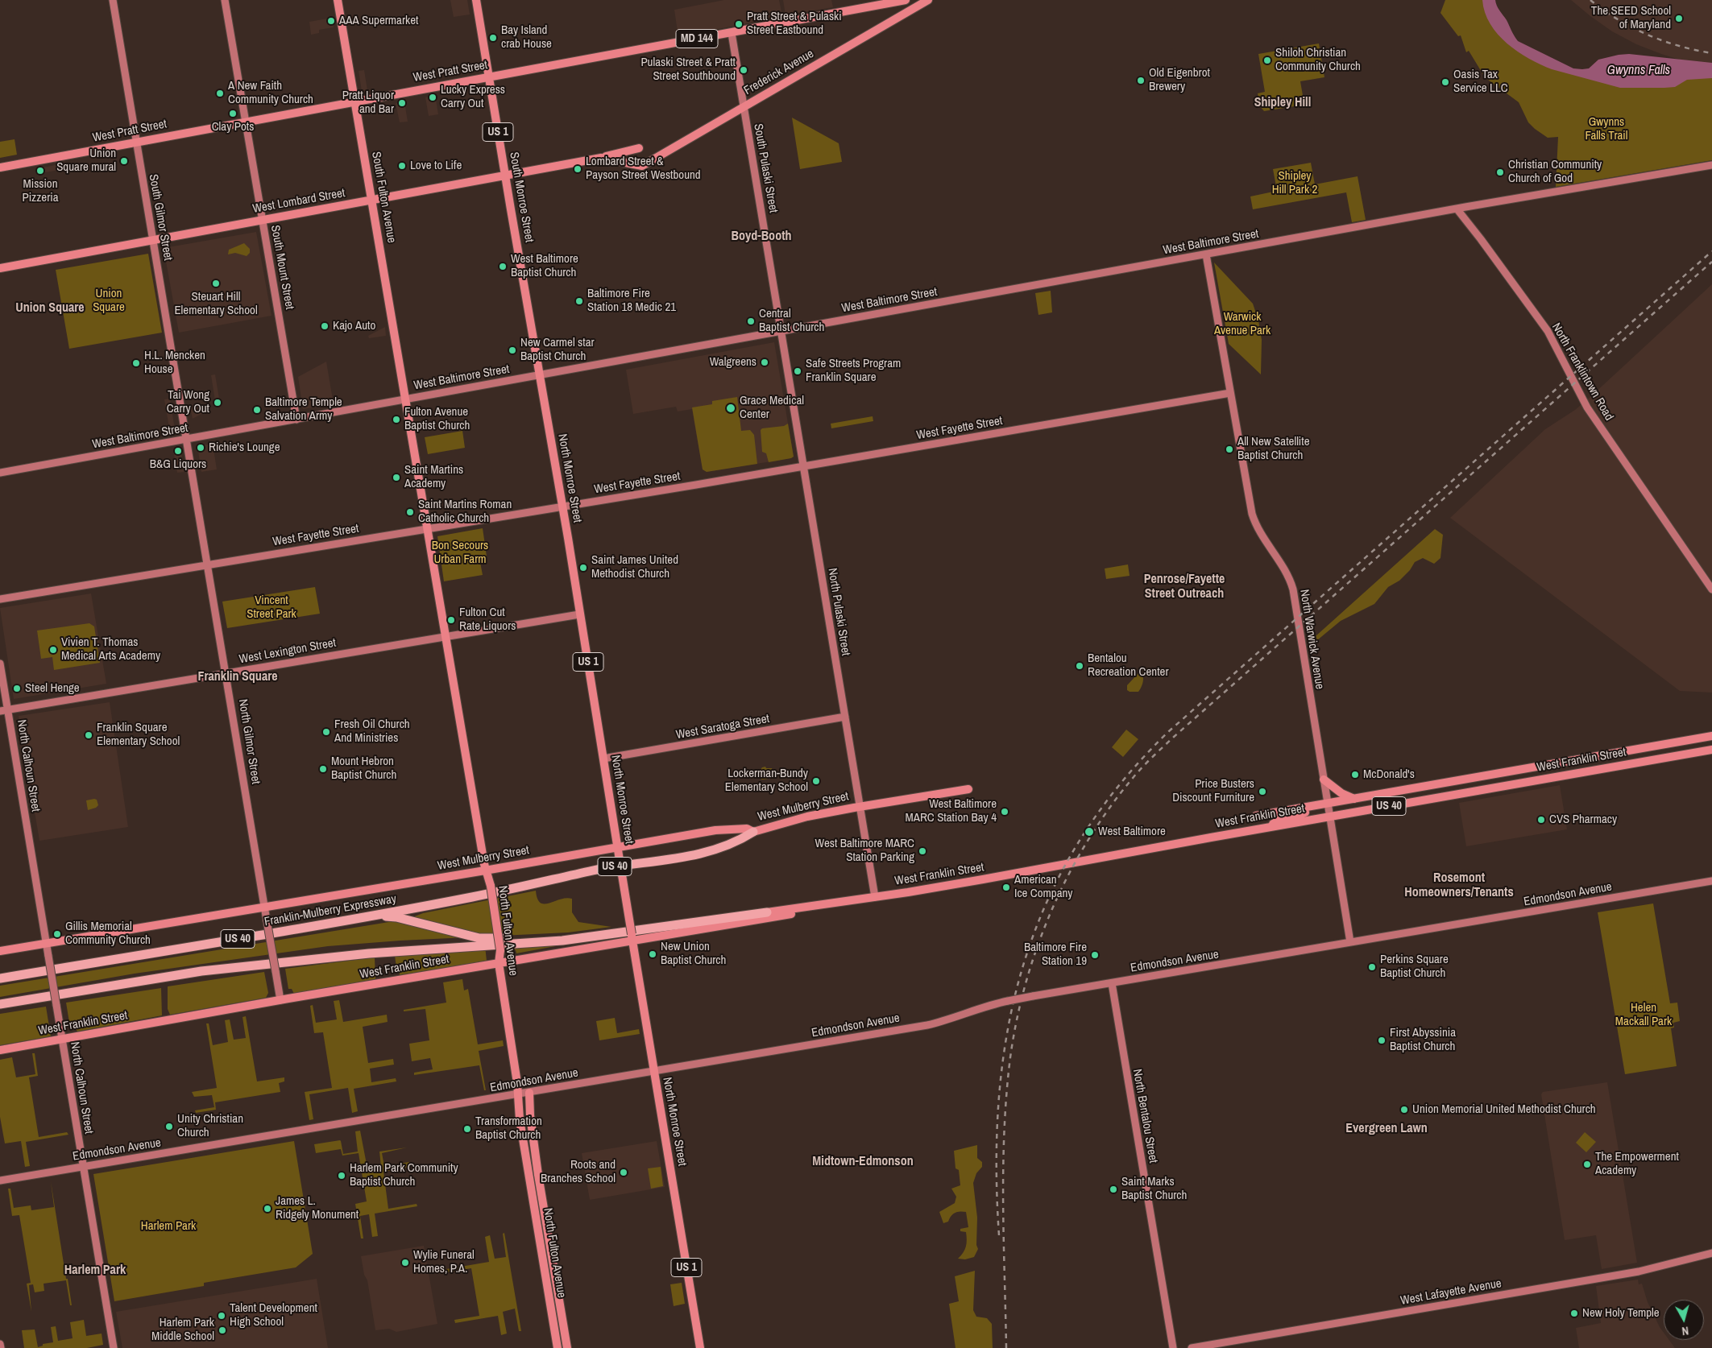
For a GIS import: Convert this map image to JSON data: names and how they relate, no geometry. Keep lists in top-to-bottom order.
{
  "streets": {
    "highway": ["US 40", "Franklin-Mulberry Expressway"],
    "main road": [
      "MD 144",
      "West Pratt Street",
      "Frederick Avenue",
      "US 1",
      "South Fulton Avenue",
      "South Monroe Street",
      "West Lombard Street",
      "North Monroe Street",
      "West Franklin Street",
      "West Mulberry Street",
      "North Fulton Avenue"
    ],
    "street": [
      "South Pulaski Street",
      "South Gilmor Street",
      "West Baltimore Street",
      "South Mount Street",
      "North Franklintown Road",
      "West Fayette Street",
      "North Pulaski Street",
      "North Warwick Avenue",
      "West Lexington Street",
      "West Saratoga Street",
      "North Gilmor Street",
      "North Calhoun Street",
      "Edmondson Avenue",
      "North Bentalou Street",
      "West Lafayette Avenue"
    ]
  },
  "crossings": [
    ["West Pratt Street", "South Pulaski Street"],
    ["West Pratt Street", "South Fulton Avenue"],
    ["West Pratt Street", "South Monroe Street"],
    ["West Pratt Street", "South Gilmor Street"],
    ["West Pratt Street", "South Mount Street"],
    ["Frederick Avenue", "South Pulaski Street"],
    ["Frederick Avenue", "West Lombard Street"],
    ["South Pulaski Street", "West Baltimore Street"],
    ["South Pulaski Street", "North Pulaski Street"],
    ["South Fulton Avenue", "West Lombard Street"],
    ["South Fulton Avenue", "West Baltimore Street"],
    ["South Fulton Avenue", "North Fulton Avenue"],
    ["South Monroe Street", "West Lombard Street"],
    ["South Monroe Street", "West Baltimore Street"],
    ["South Monroe Street", "North Monroe Street"],
    ["West Lombard Street", "South Gilmor Street"],
    ["West Lombard Street", "South Mount Street"],
    ["South Gilmor Street", "West Baltimore Street"],
    ["South Gilmor Street", "North Gilmor Street"],
    ["West Baltimore Street", "South Mount Street"],
    ["West Baltimore Street", "North Franklintown Road"],
    ["West Baltimore Street", "North Monroe Street"],
    ["West Baltimore Street", "North Pulaski Street"],
    ["West Baltimore Street", "North Warwick Avenue"],
    ["West Baltimore Street", "North Gilmor Street"],
    ["West Baltimore Street", "North Fulton Avenue"],
    ["West Fayette Street", "North Monroe Street"],
    ["West Fayette Street", "North Pulaski Street"],
    ["West Fayette Street", "North Warwick Avenue"],
    ["West Fayette Street", "North Gilmor Street"],
    ["West Fayette Street", "North Fulton Avenue"],
    ["North Monroe Street", "West Lexington Street"],
    ["North Monroe Street", "West Saratoga Street"],
    ["North Monroe Street", "West Franklin Street"],
    ["North Monroe Street", "West Mulberry Street"],
    ["North Monroe Street", "Edmondson Avenue"],
    ["North Pulaski Street", "West Saratoga Street"],
    ["North Pulaski Street", "West Franklin Street"],
    ["North Pulaski Street", "West Mulberry Street"],
    ["North Warwick Avenue", "West Franklin Street"],
    ["North Warwick Avenue", "Edmondson Avenue"],
    ["West Lexington Street", "North Gilmor Street"],
    ["West Lexington Street", "North Calhoun Street"],
    ["West Lexington Street", "North Fulton Avenue"],
    ["North Gilmor Street", "West Franklin Street"],
    ["North Gilmor Street", "West Mulberry Street"],
    ["West Franklin Street", "North Calhoun Street"],
    ["West Franklin Street", "US 40"],
    ["West Franklin Street", "North Fulton Avenue"],
    ["North Calhoun Street", "West Mulberry Street"],
    ["North Calhoun Street", "Edmondson Avenue"],
    ["West Mulberry Street", "Franklin-Mulberry Expressway"],
    ["West Mulberry Street", "North Fulton Avenue"],
    ["Edmondson Avenue", "North Fulton Avenue"],
    ["Edmondson Avenue", "North Bentalou Street"]
  ],
  "districts": [
    "Shipley Hill",
    "Boyd-Booth",
    "Union Square",
    "Penrose/Fayette Street Outreach",
    "Franklin Square",
    "Rosemont Homeowners/Tenants",
    "Evergreen Lawn",
    "Midtown-Edmonson",
    "Harlem Park"
  ],
  "water": ["Gwynns Falls"],
  "parks": [
    "Gwynns Falls Trail",
    "Shipley Hill Park 2",
    "Union Square",
    "Warwick Avenue Park",
    "Bon Secours Urban Farm",
    "Vincent Street Park",
    "Helen Mackall Park",
    "Harlem Park"
  ],
  "places": [
    "The SEED School of Maryland",
    "AAA Supermarket",
    "Pratt Street & Pulaski Street Eastbound",
    "Bay Island crab House",
    "Shiloh Christian Community Church",
    "Pulaski Street & Pratt Street Southbound",
    "Old Eigenbrot Brewery",
    "Oasis Tax Service LLC",
    "A New Faith Community Church",
    "Lucky Express Carry Out",
    "Pratt Liquor and Bar",
    "Clay Pots",
    "Union Square mural",
    "Love to Life",
    "Lombard Street & Payson Street Westbound",
    "Mission Pizzeria",
    "Christian Community Church of God",
    "West Baltimore Baptist Church",
    "Steuart Hill Elementary School",
    "Baltimore Fire Station 18 Medic 21",
    "Central Baptist Church",
    "Kajo Auto",
    "New Carmel star Baptist Church",
    "Walgreens",
    "H.L. Mencken House",
    "Safe Streets Program Franklin Square",
    "Tai Wong Carry Out",
    "Grace Medical Center",
    "Baltimore Temple Salvation Army",
    "Fulton Avenue Baptist Church",
    "Richie's Lounge",
    "All New Satellite Baptist Church",
    "B&G Liquors",
    "Saint Martins Academy",
    "Saint Martins Roman Catholic Church",
    "Saint James United Methodist Church",
    "Fulton Cut Rate Liquors",
    "Vivien T. Thomas Medical Arts Academy",
    "Bentalou Recreation Center",
    "Steel Henge",
    "Fresh Oil Church And Ministries",
    "Franklin Square Elementary School",
    "Mount Hebron Baptist Church",
    "McDonald's",
    "Lockerman-Bundy Elementary School",
    "Price Busters Discount Furniture",
    "West Baltimore MARC Station Bay 4",
    "CVS Pharmacy",
    "West Baltimore",
    "West Baltimore MARC Station Parking",
    "American Ice Company",
    "Gillis Memorial Community Church",
    "New Union Baptist Church",
    "Baltimore Fire Station 19",
    "Perkins Square Baptist Church",
    "First Abyssinia Baptist Church",
    "Union Memorial United Methodist Church",
    "Unity Christian Church",
    "Transformation Baptist Church",
    "The Empowerment Academy",
    "Roots and Branches School",
    "Harlem Park Community Baptist Church",
    "Saint Marks Baptist Church",
    "James L. Ridgely Monument",
    "Wylie Funeral Homes, P.A.",
    "New Holy Temple",
    "Talent Development High School",
    "Harlem Park Middle School"
  ],
  "north": "bottom"
}
